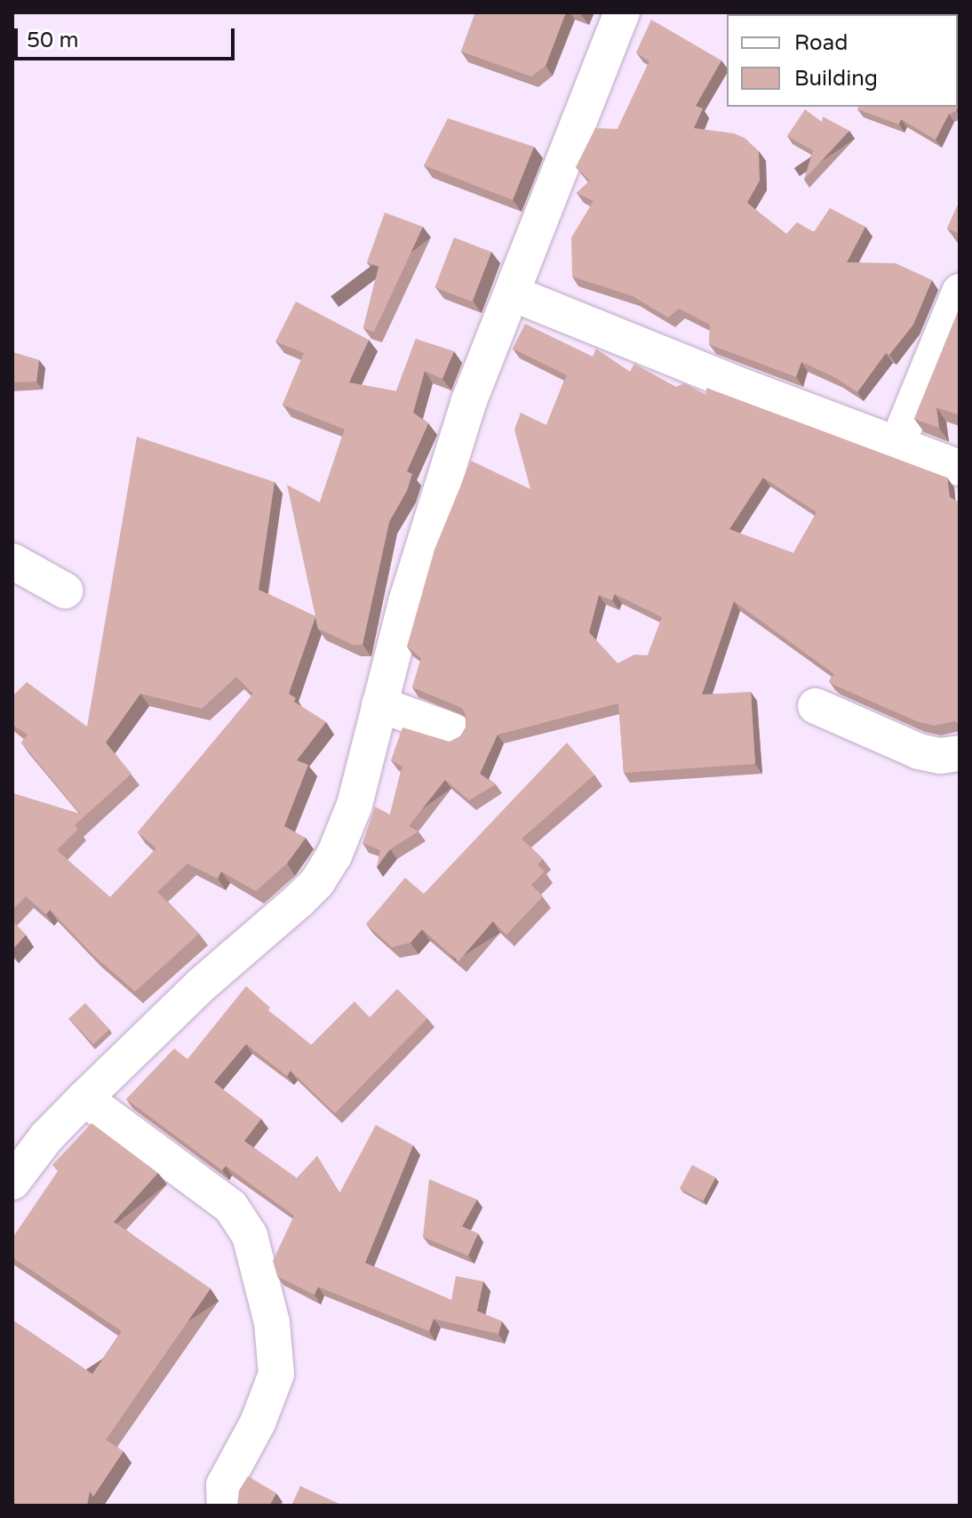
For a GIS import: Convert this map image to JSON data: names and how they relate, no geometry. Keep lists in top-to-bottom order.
{
  "legend": ["Road", "Building"],
  "scale_bar": "50 m"
}
